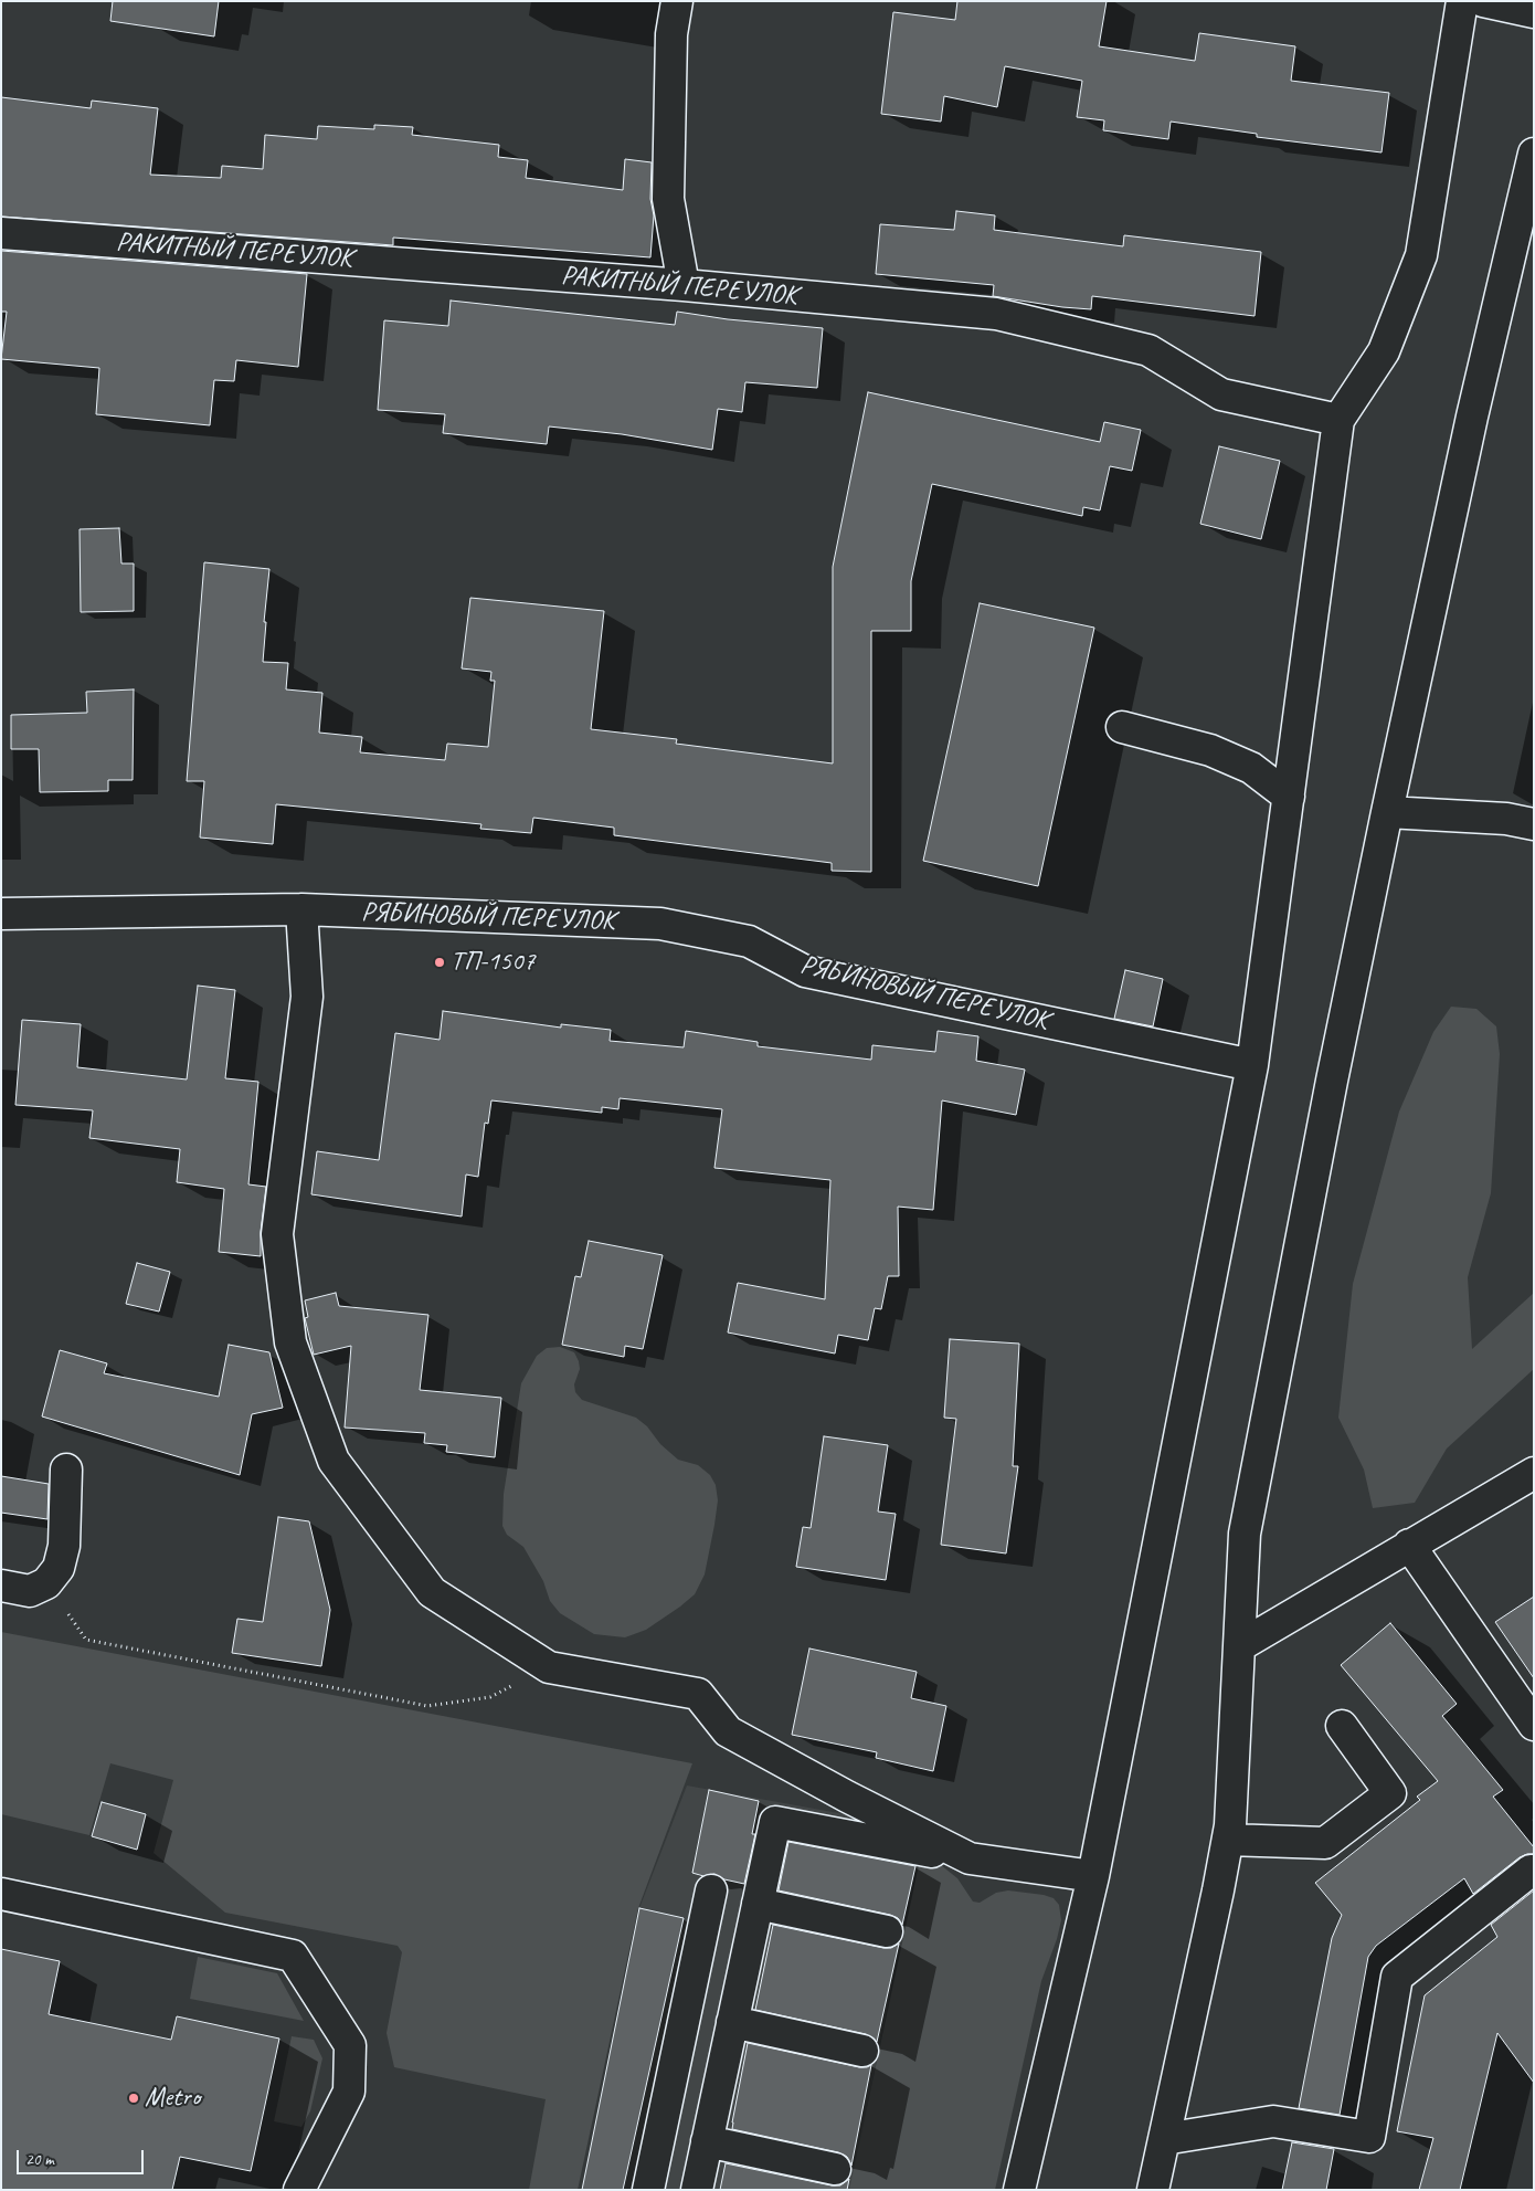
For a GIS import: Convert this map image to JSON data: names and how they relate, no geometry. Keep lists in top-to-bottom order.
{
  "streets": {
    "street": ["РАКИТНЫЙ ПЕРЕУЛОК", "РЯБИНОВЫЙ ПЕРЕУЛОК"]
  },
  "places": ["ТП-1507", "Metro"],
  "scale_bar": "20 m"
}
